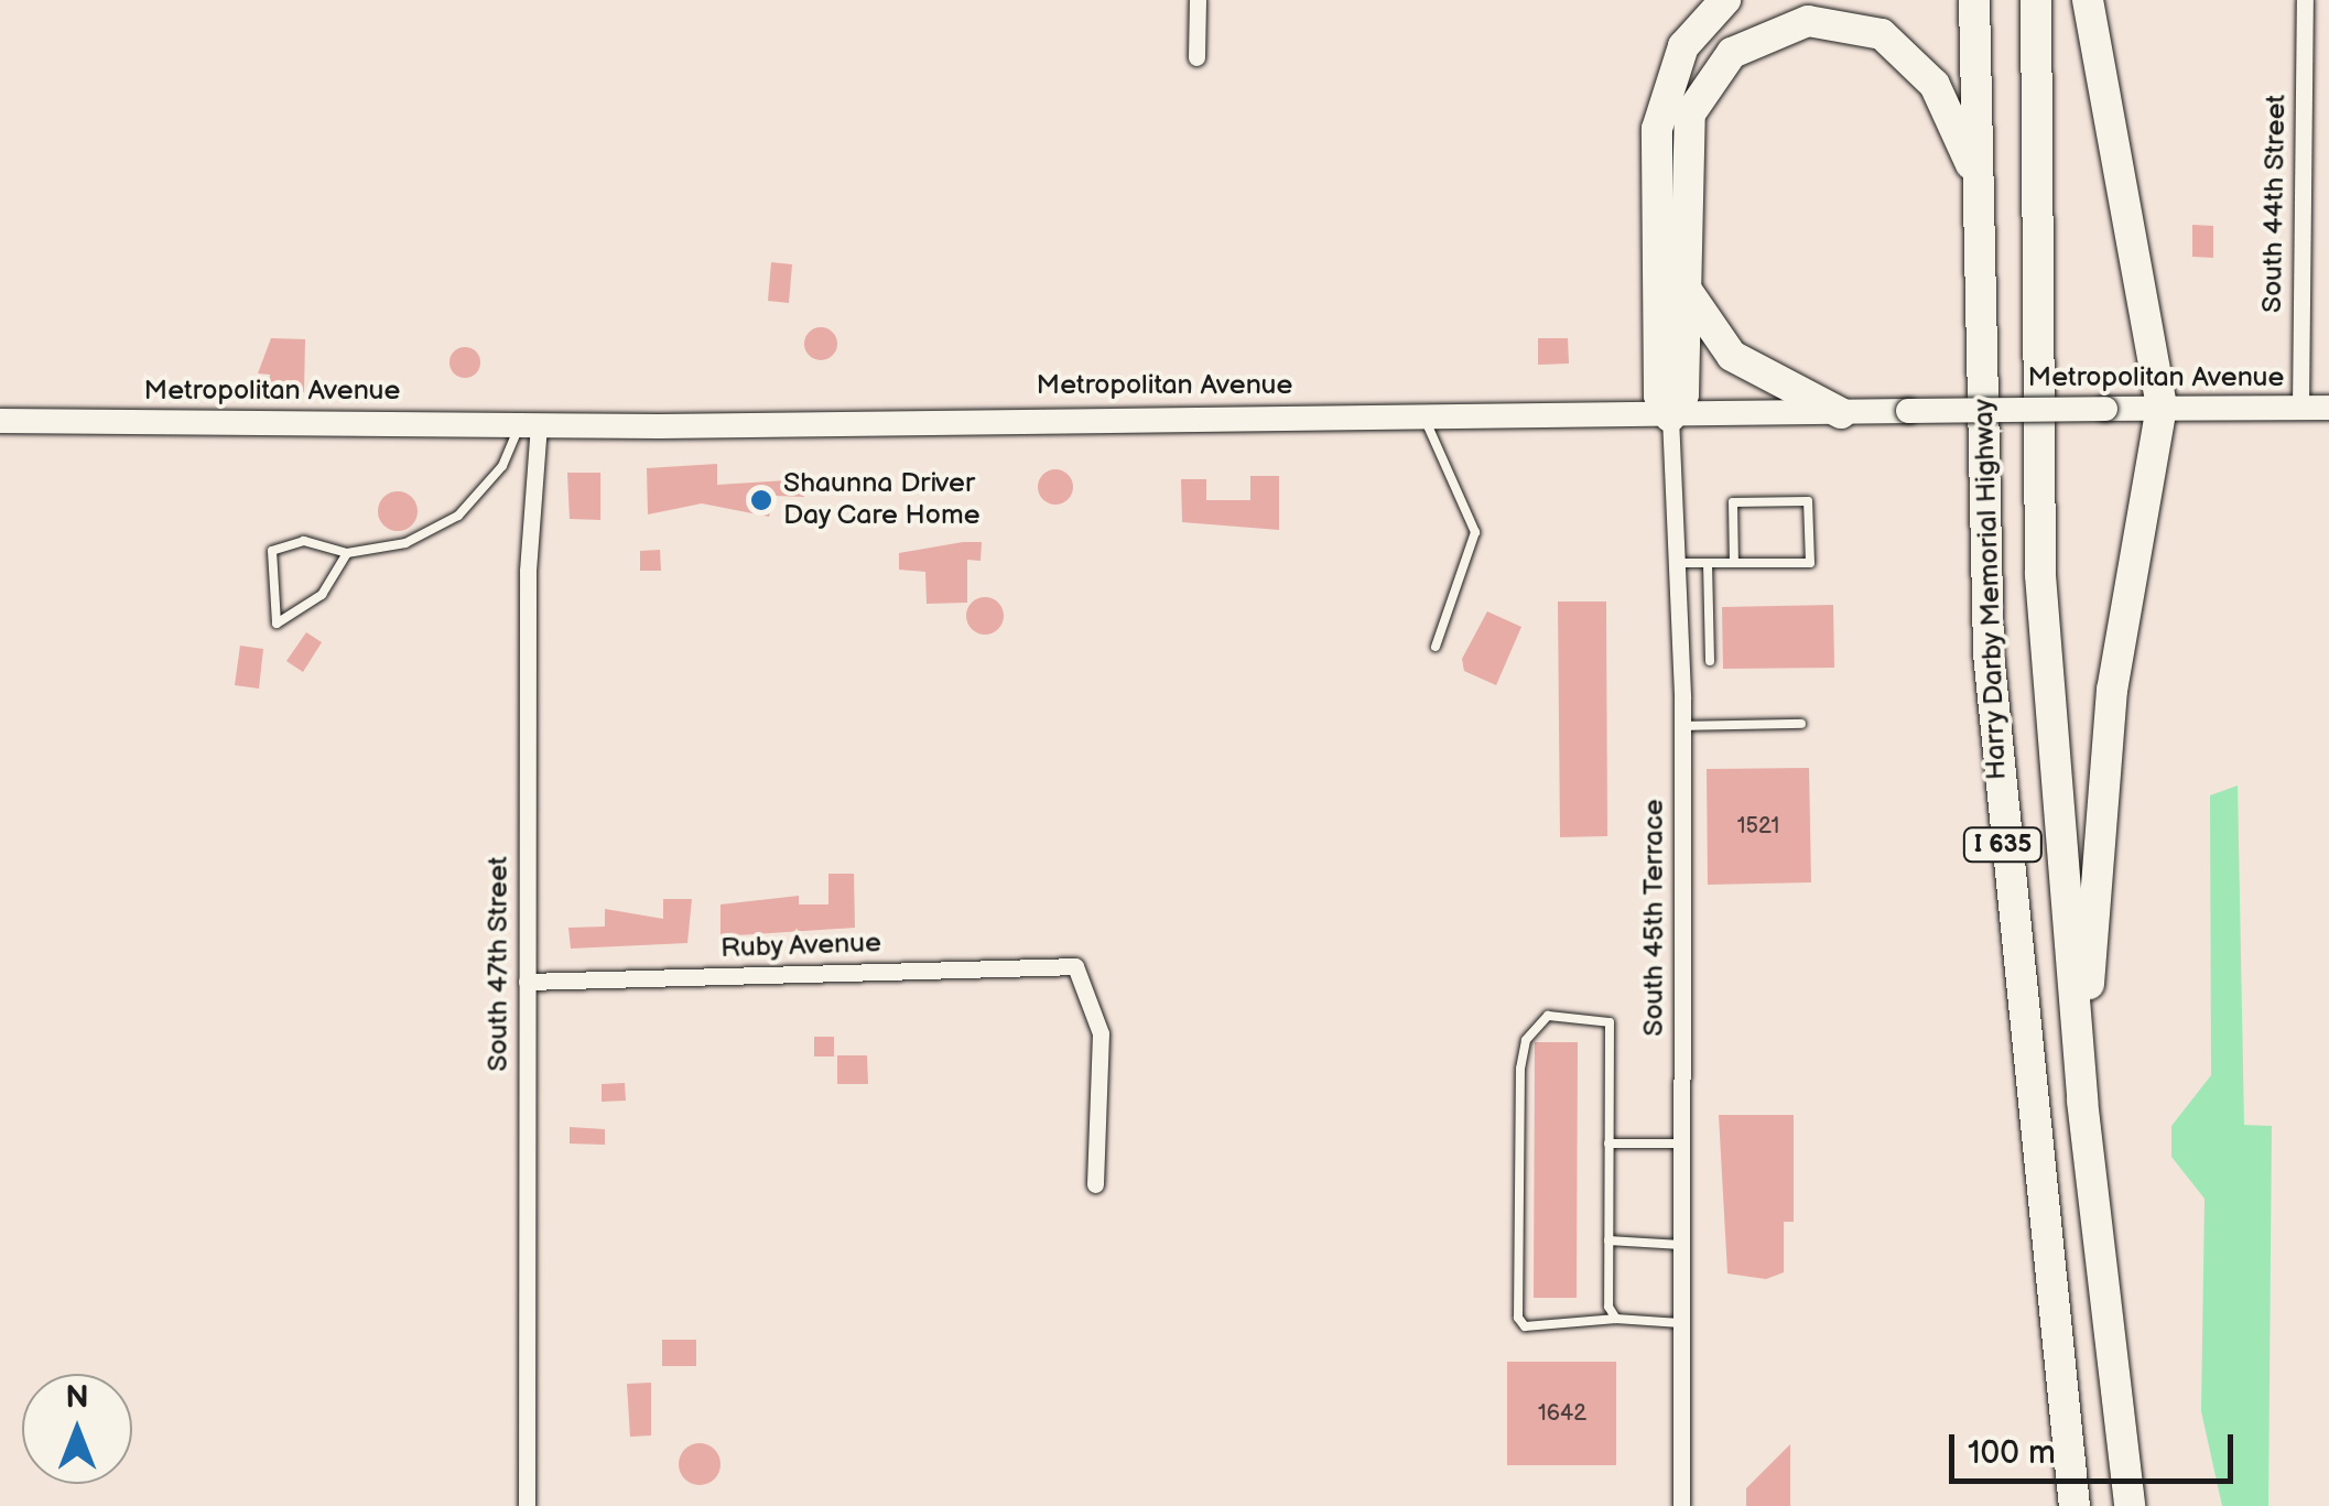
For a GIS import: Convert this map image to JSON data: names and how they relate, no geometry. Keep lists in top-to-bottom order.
{
  "streets": {
    "highway": ["Harry Darby Memorial Highway", "I 635"],
    "main road": ["Metropolitan Avenue"],
    "street": [
      "South 44th Street",
      "South 45th Terrace",
      "Ruby Avenue",
      "South 47th Street"
    ]
  },
  "crossings": [
    ["South 44th Street", "Metropolitan Avenue"],
    ["Metropolitan Avenue", "South 45th Terrace"],
    ["Metropolitan Avenue", "South 47th Street"],
    ["Ruby Avenue", "South 47th Street"]
  ],
  "places": ["Shaunna Driver Day Care Home"],
  "house_numbers": ["1521", "1642"],
  "scale_bar": "100 m",
  "north": "top"
}
